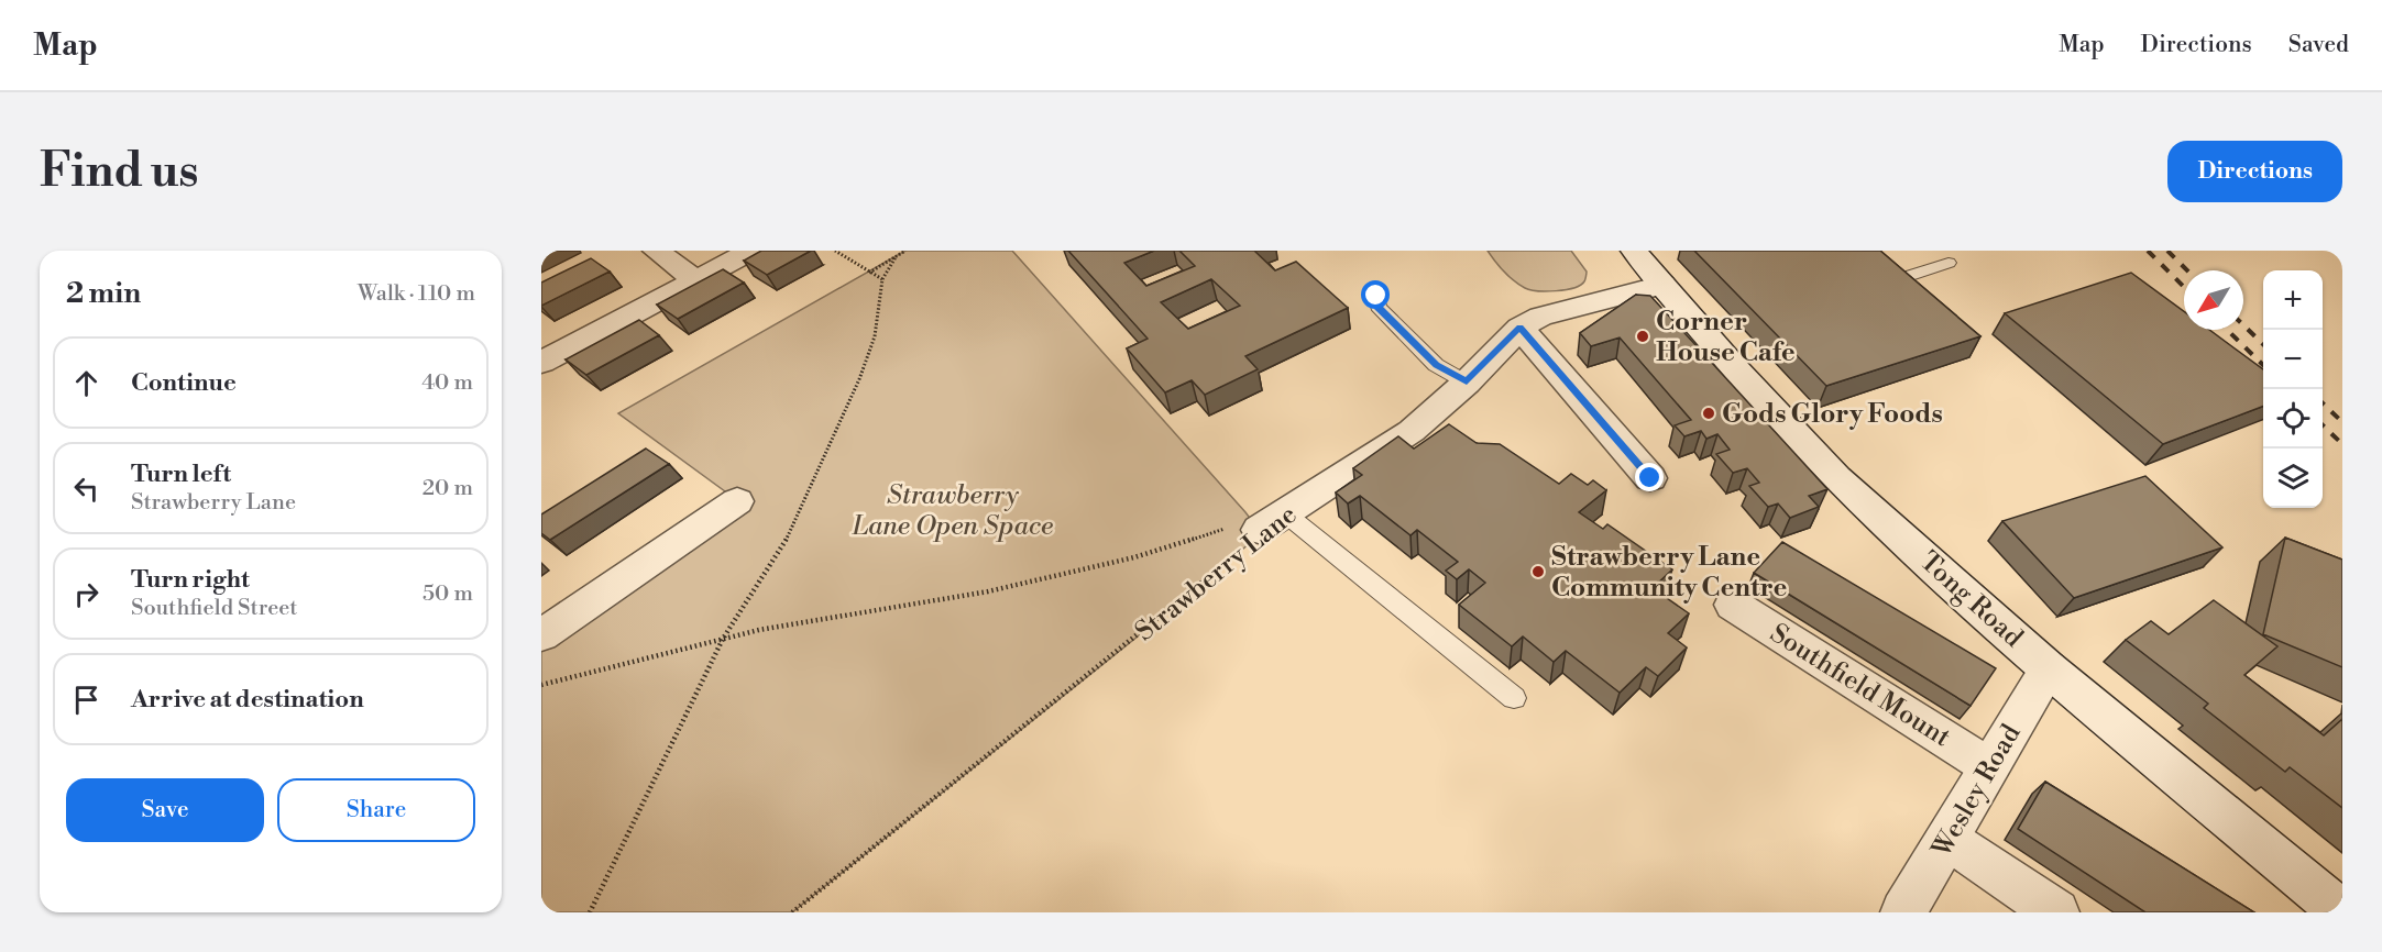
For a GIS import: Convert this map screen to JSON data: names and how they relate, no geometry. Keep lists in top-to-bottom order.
{
  "streets": {
    "street": [
      "Strawberry Lane",
      "Tong Road",
      "Southfield Mount",
      "Wesley Road"
    ]
  },
  "crossings": [
    ["Strawberry Lane", "Tong Road"],
    ["Tong Road", "Wesley Road"],
    ["Southfield Mount", "Wesley Road"]
  ],
  "parks": ["Strawberry Lane Open Space"],
  "places": ["Corner House Cafe", "Gods Glory Foods", "Strawberry Lane Community Centre"],
  "north": "bottom left",
  "page": {
    "header": "Map",
    "nav": ["Map", "Directions", "Saved"],
    "buttons": [
      "Directions",
      ["Save", "Share"]
    ],
    "title": "Find us",
    "heading": ["2 min", "Walk · 110 m"],
    "map_buttons": ["+", "−"],
    "list": [
      ["Continue", "40 m"],
      ["Turn left", "Strawberry Lane", "20 m"],
      ["Turn right", "Southfield Street", "50 m"],
      "Arrive at destination"
    ]
  }
}
